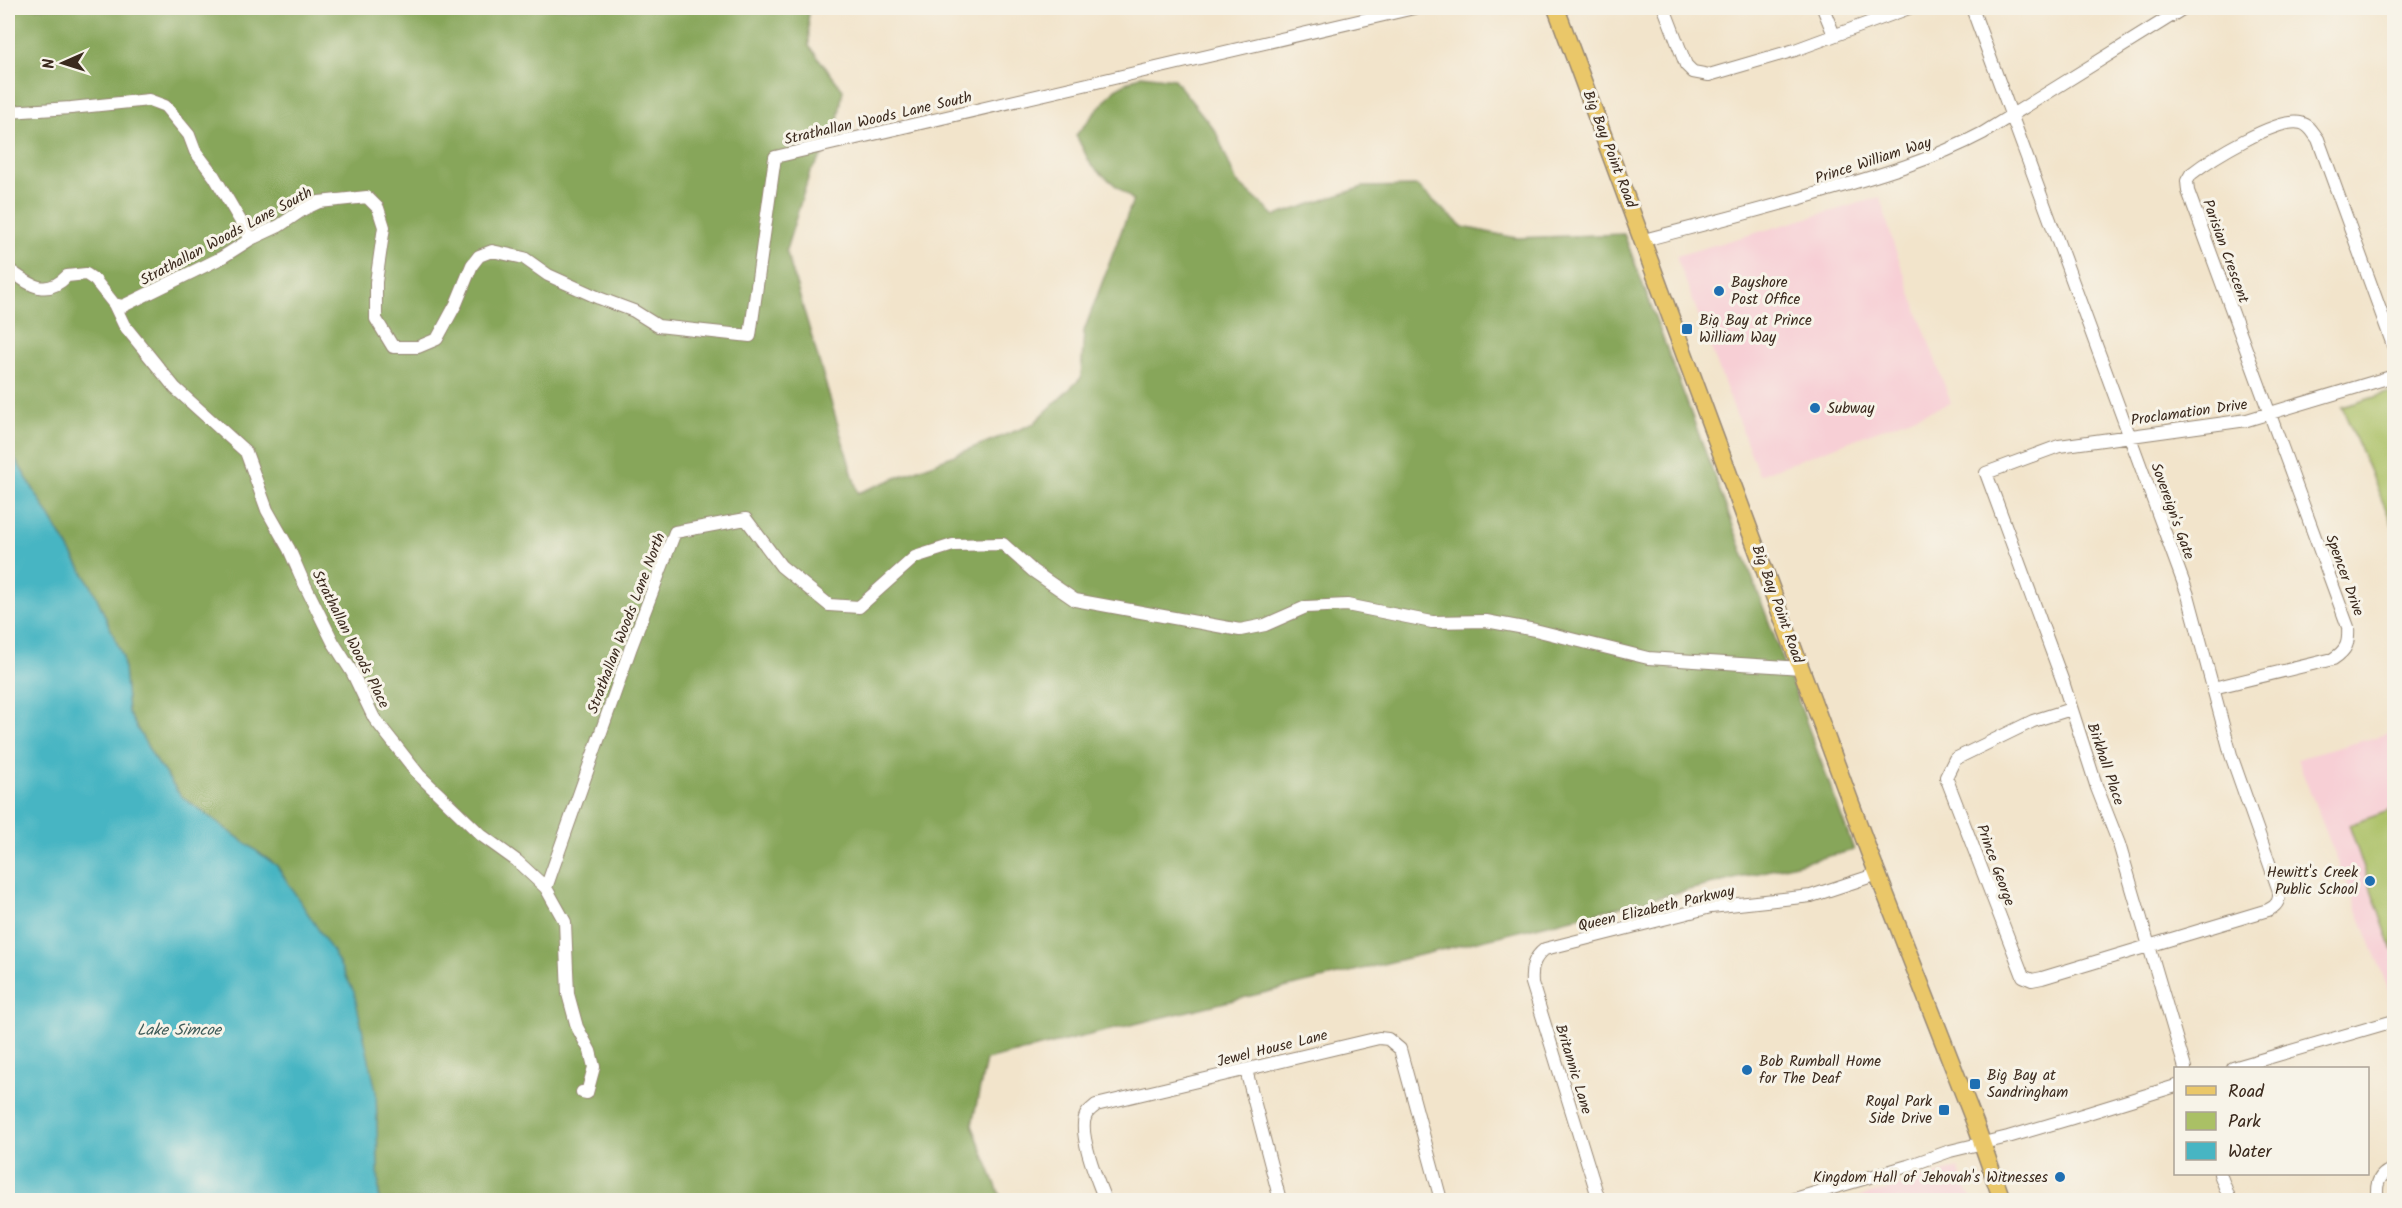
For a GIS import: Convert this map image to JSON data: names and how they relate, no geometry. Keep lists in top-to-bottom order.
{
  "streets": {
    "main road": ["Big Bay Point Road"],
    "street": [
      "Strathallan Woods Lane South",
      "Prince William Way",
      "Parisian Crescent",
      "Proclamation Drive",
      "Sovereign's Gate",
      "Spencer Drive",
      "Strathallan Woods Lane North",
      "Strathallan Woods Place",
      "Birkhall Place",
      "Prince George",
      "Queen Elizabeth Parkway",
      "Jewel House Lane",
      "Britannic Lane"
    ]
  },
  "crossings": [
    ["Strathallan Woods Lane South", "Strathallan Woods Place"],
    ["Big Bay Point Road", "Prince William Way"],
    ["Big Bay Point Road", "Strathallan Woods Lane North"],
    ["Big Bay Point Road", "Queen Elizabeth Parkway"],
    ["Prince William Way", "Sovereign's Gate"],
    ["Parisian Crescent", "Proclamation Drive"],
    ["Parisian Crescent", "Spencer Drive"],
    ["Proclamation Drive", "Sovereign's Gate"],
    ["Proclamation Drive", "Spencer Drive"],
    ["Proclamation Drive", "Birkhall Place"],
    ["Sovereign's Gate", "Spencer Drive"],
    ["Sovereign's Gate", "Birkhall Place"],
    ["Sovereign's Gate", "Prince George"],
    ["Strathallan Woods Lane North", "Strathallan Woods Place"],
    ["Birkhall Place", "Prince George"],
    ["Queen Elizabeth Parkway", "Britannic Lane"]
  ],
  "water": ["Lake Simcoe"],
  "places": {
    "other": [
      "Bayshore Post Office",
      "Subway",
      "Hewitt's Creek Public School",
      "Bob Rumball Home for The Deaf",
      "Kingdom Hall of Jehovah's Witnesses"
    ],
    "transit": ["Big Bay at Prince William Way", "Big Bay at Sandringham", "Royal Park Side Drive"]
  },
  "legend": ["Road", "Park", "Water"],
  "north": "left"
}
